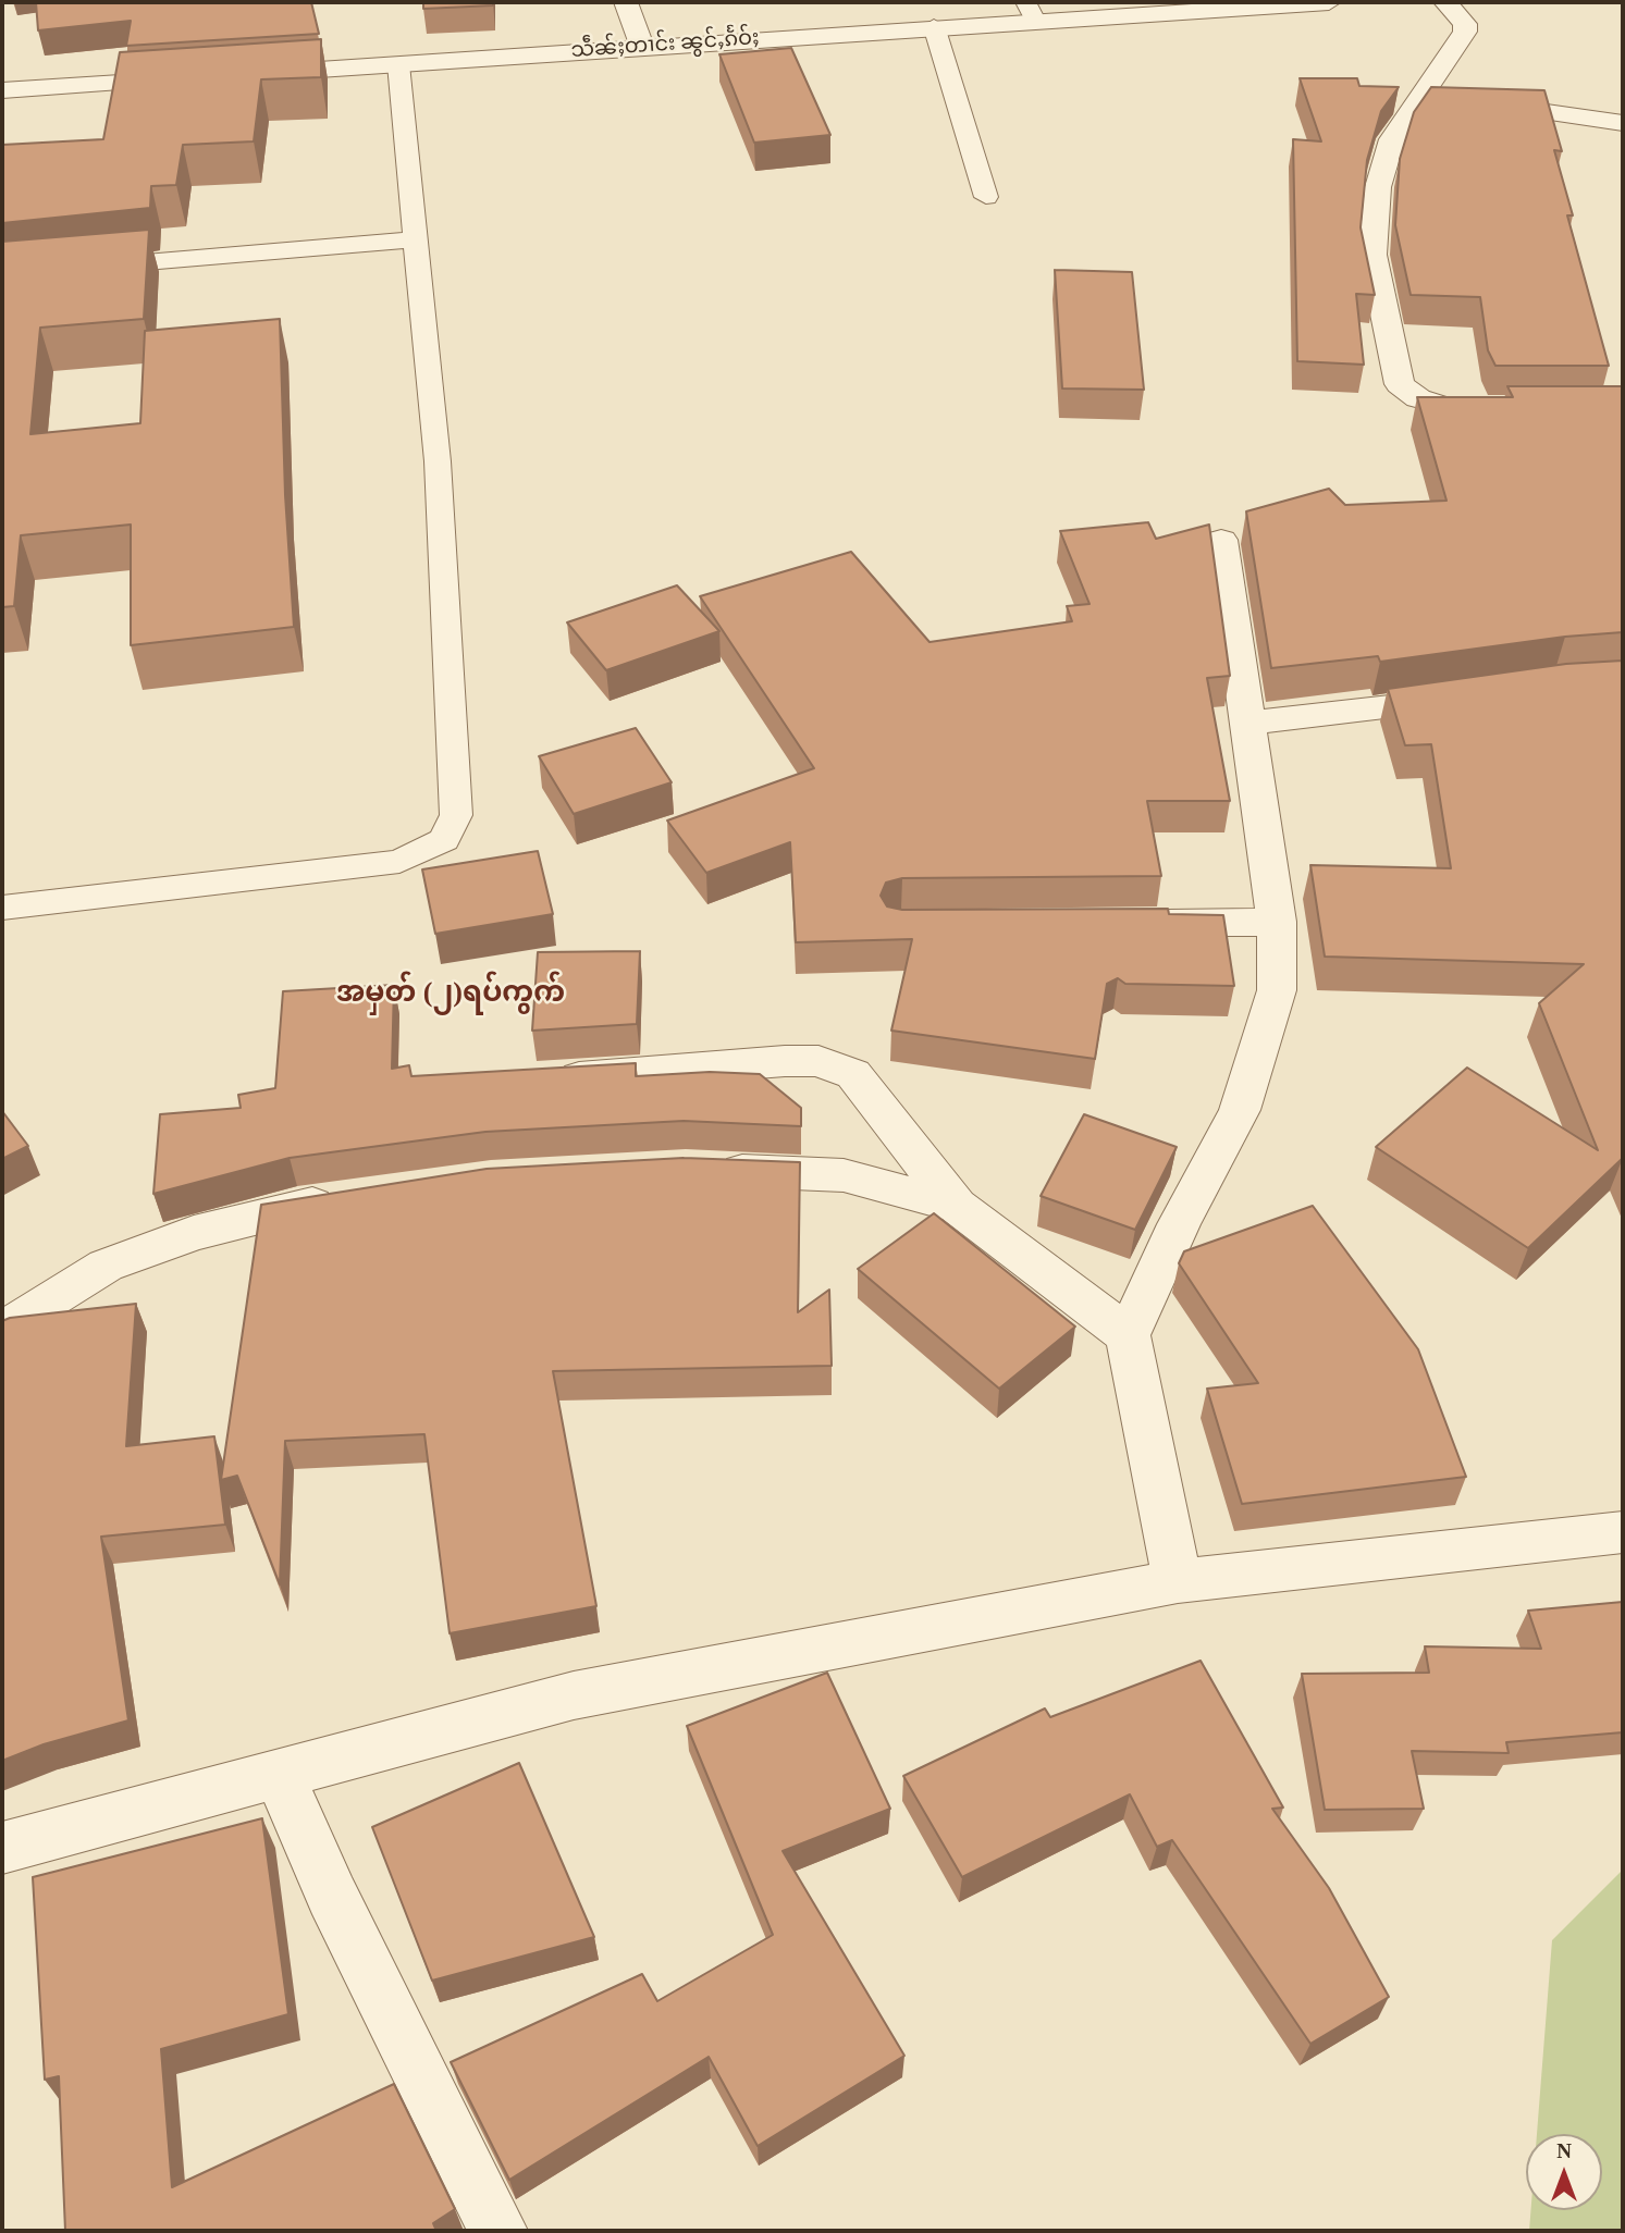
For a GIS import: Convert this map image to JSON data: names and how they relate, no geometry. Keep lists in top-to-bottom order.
{
  "streets": {
    "street": ["သဵၼ်ႈတၢင်း ၼွင်ႇၵႅဝ်ႈ"]
  },
  "districts": ["အမှတ် (၂)ရပ်ကွက်"],
  "north": "top"
}
